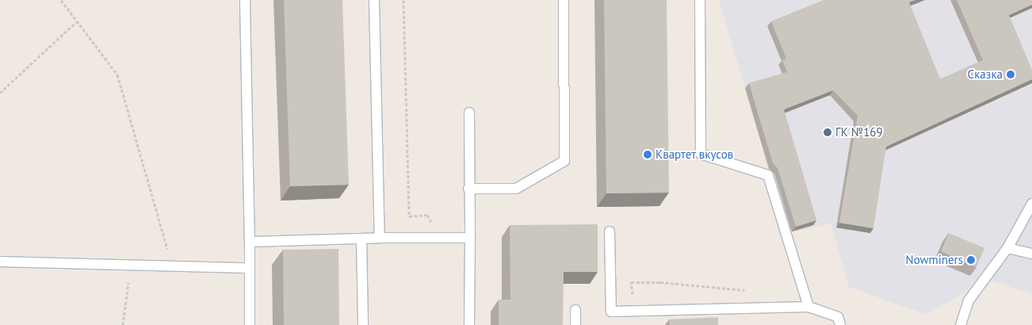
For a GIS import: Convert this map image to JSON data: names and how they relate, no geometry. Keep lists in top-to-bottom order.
{
  "places": [
    "Сказка",
    "ГК №169",
    "Квартет вкусов",
    "Nowminers"
  ]
}
